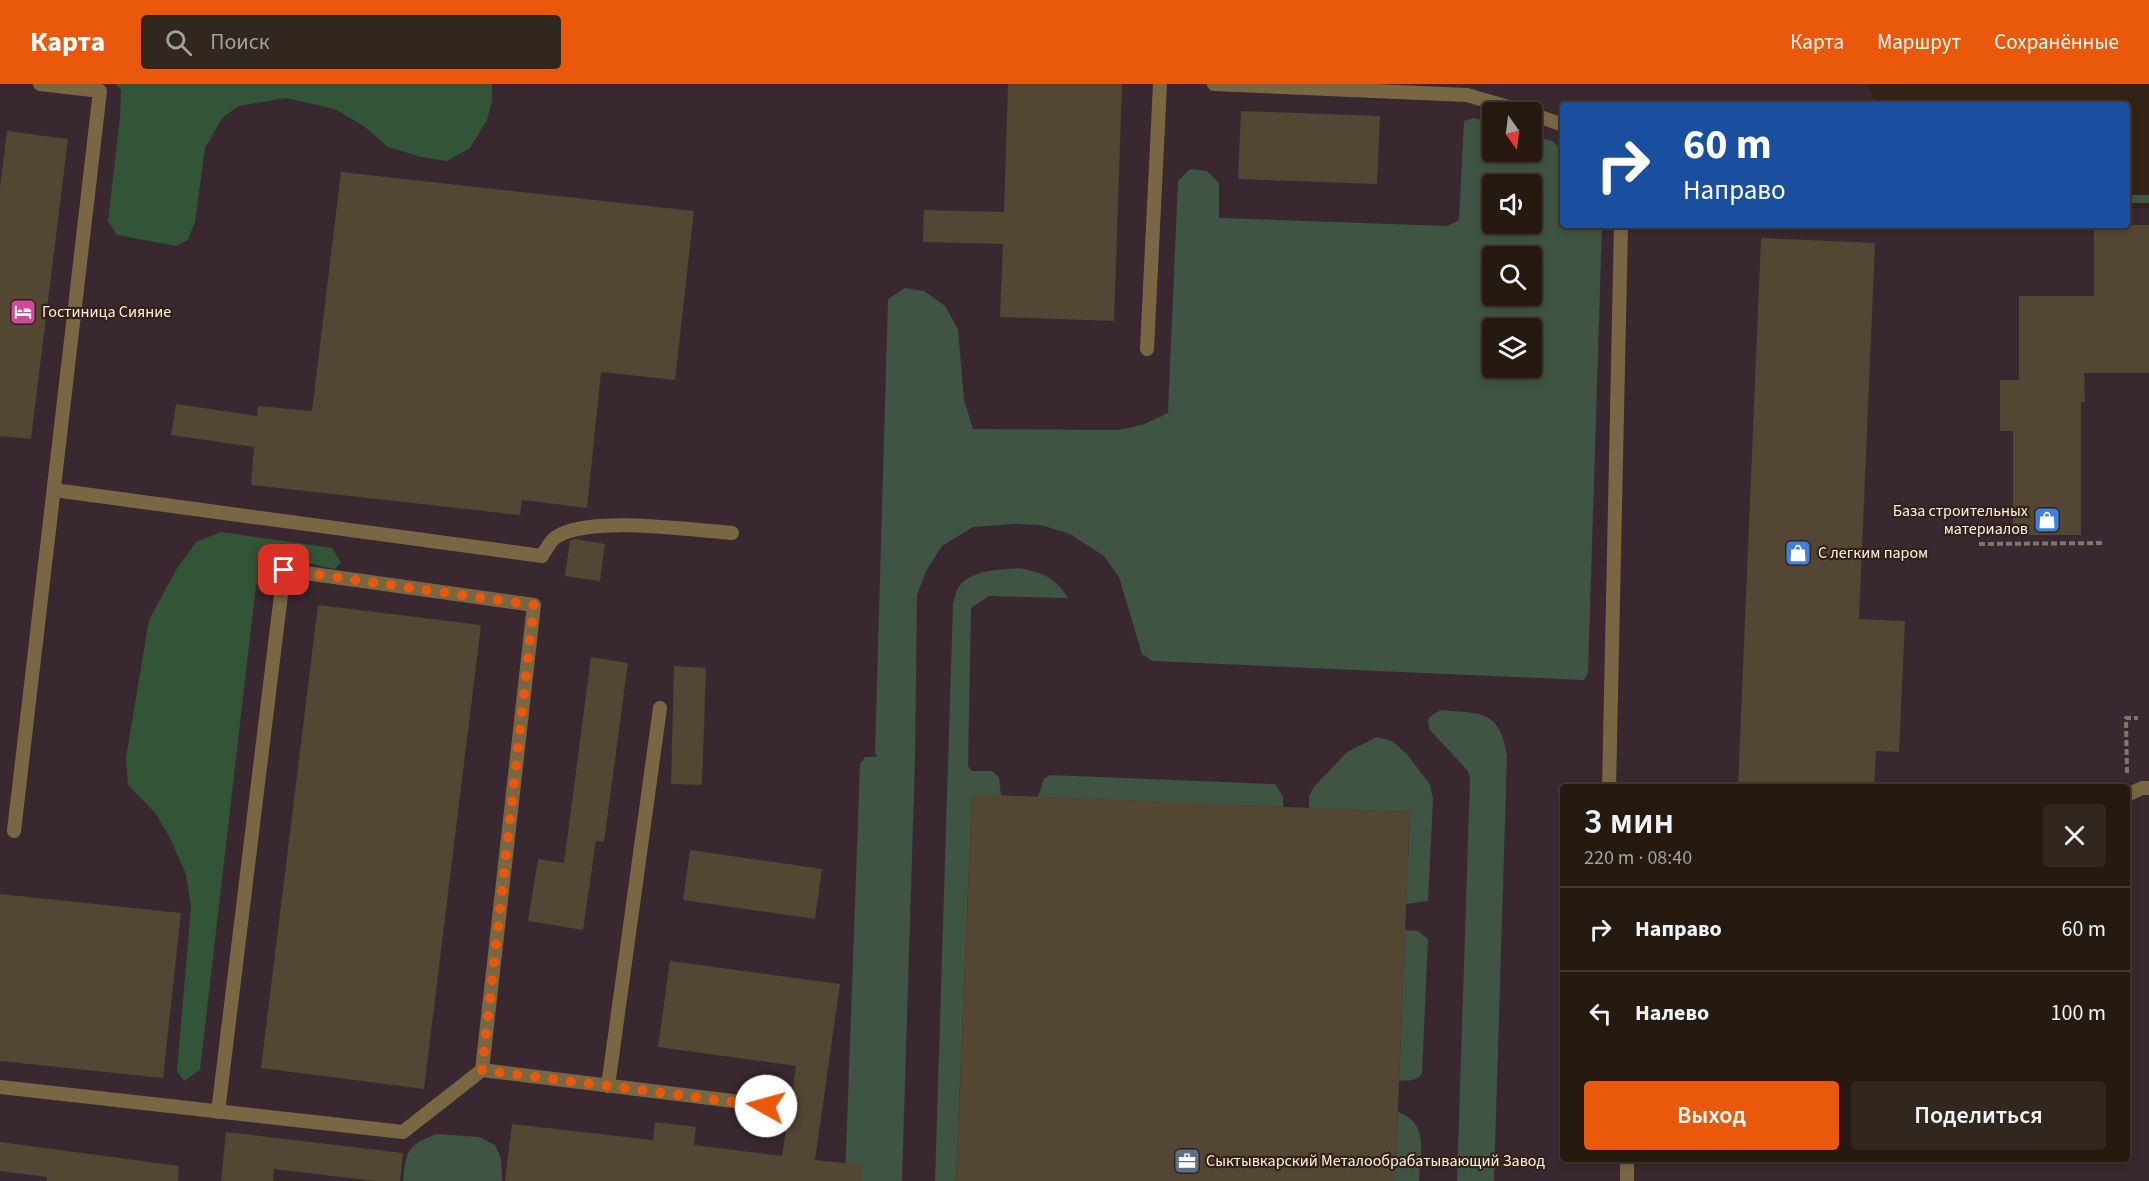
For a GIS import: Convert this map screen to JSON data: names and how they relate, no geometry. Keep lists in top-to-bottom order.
{
  "places": {
    "hotel": ["Гостиница Сияние"],
    "shop": ["База строительных материалов", "С легким паром"],
    "office": ["Сыктывкарский Металообрабатывающий Завод"]
  },
  "north": "bottom",
  "page": {
    "header": "Карта",
    "search": "Поиск",
    "nav": ["Карта", "Маршрут", "Сохранённые"],
    "turn": ["60 m", "Направо"],
    "heading": ["3 мин", "220 m · 08:40"],
    "list": [
      {
        "name": "Направо",
        "value": "60 m"
      },
      {
        "name": "Налево",
        "value": "100 m"
      }
    ],
    "buttons": ["Выход", "Поделиться"]
  }
}
